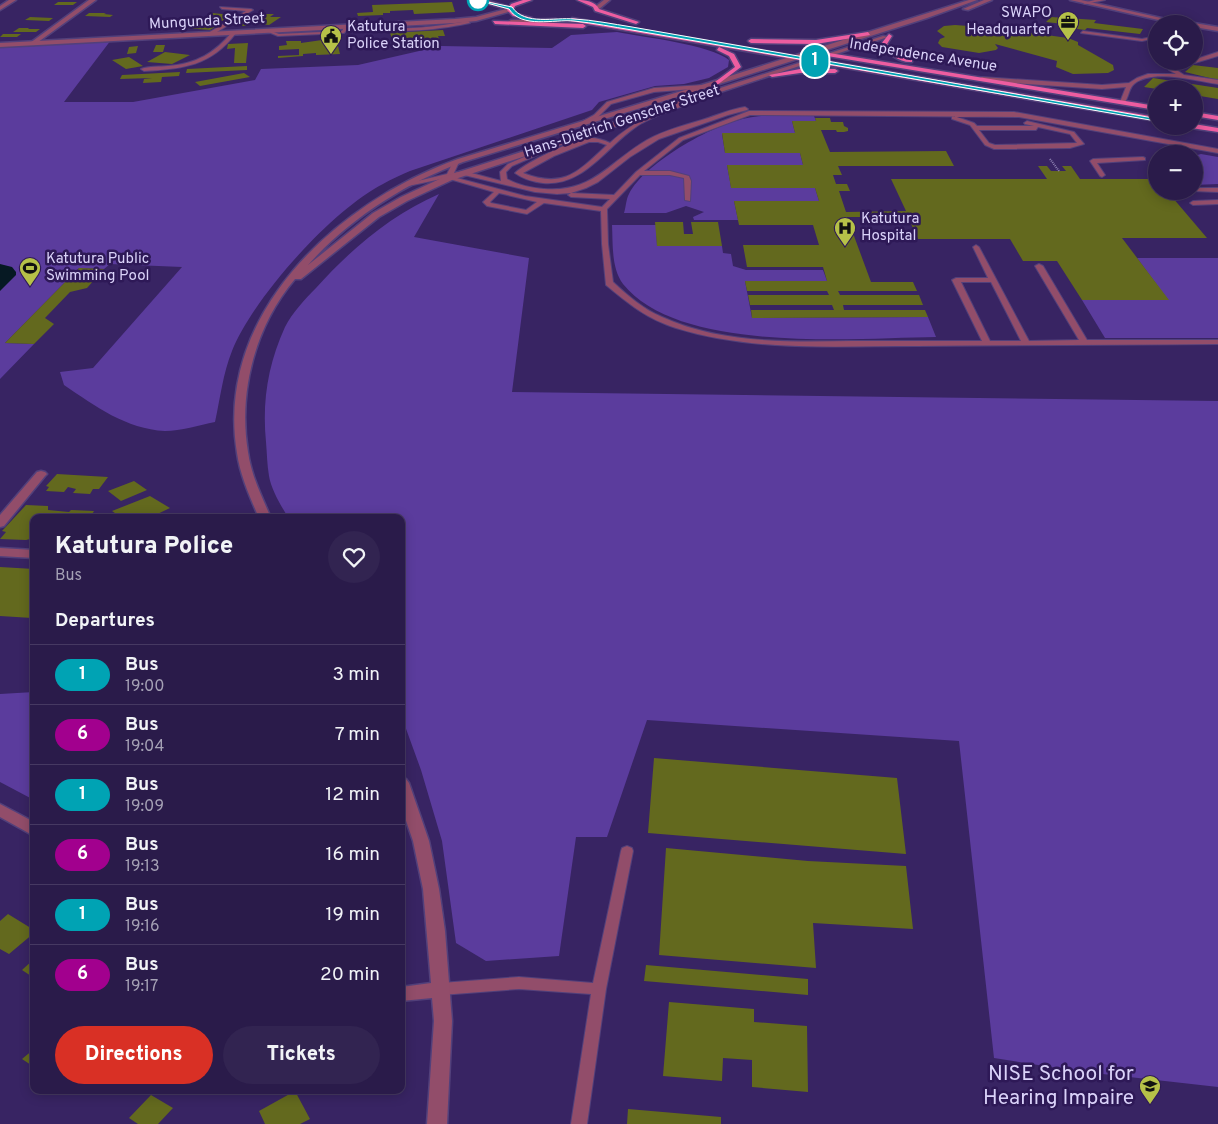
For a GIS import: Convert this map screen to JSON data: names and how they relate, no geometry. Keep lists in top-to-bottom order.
{
  "streets": {
    "main road": ["Independence Avenue"],
    "street": ["Mungunda Street", "Hans-Dietrich Genscher Street"]
  },
  "crossings": [
    ["Independence Avenue", "Hans-Dietrich Genscher Street"]
  ],
  "places": {
    "office": ["SWAPO Headquarter"],
    "public building": ["Katutura Police Station"],
    "hospital": ["Katutura Hospital"],
    "sports": ["Katutura Public Swimming Pool"],
    "school or university": ["NISE School for Hearing Impaire"]
  },
  "lines": ["bus line 1"],
  "page": {
    "on_map": "1",
    "map_buttons": ["+", "−"],
    "heading": [
      ["Katutura Police", "Bus"],
      "Departures"
    ],
    "list": [
      {
        "mark": "1",
        "name": "Bus",
        "note": "19:00",
        "value": "3 min"
      },
      {
        "mark": "6",
        "name": "Bus",
        "note": "19:04",
        "value": "7 min"
      },
      {
        "mark": "1",
        "name": "Bus",
        "note": "19:09",
        "value": "12 min"
      },
      {
        "mark": "6",
        "name": "Bus",
        "note": "19:13",
        "value": "16 min"
      },
      {
        "mark": "1",
        "name": "Bus",
        "note": "19:16",
        "value": "19 min"
      },
      {
        "mark": "6",
        "name": "Bus",
        "note": "19:17",
        "value": "20 min"
      }
    ],
    "buttons": ["Directions", "Tickets"]
  }
}
